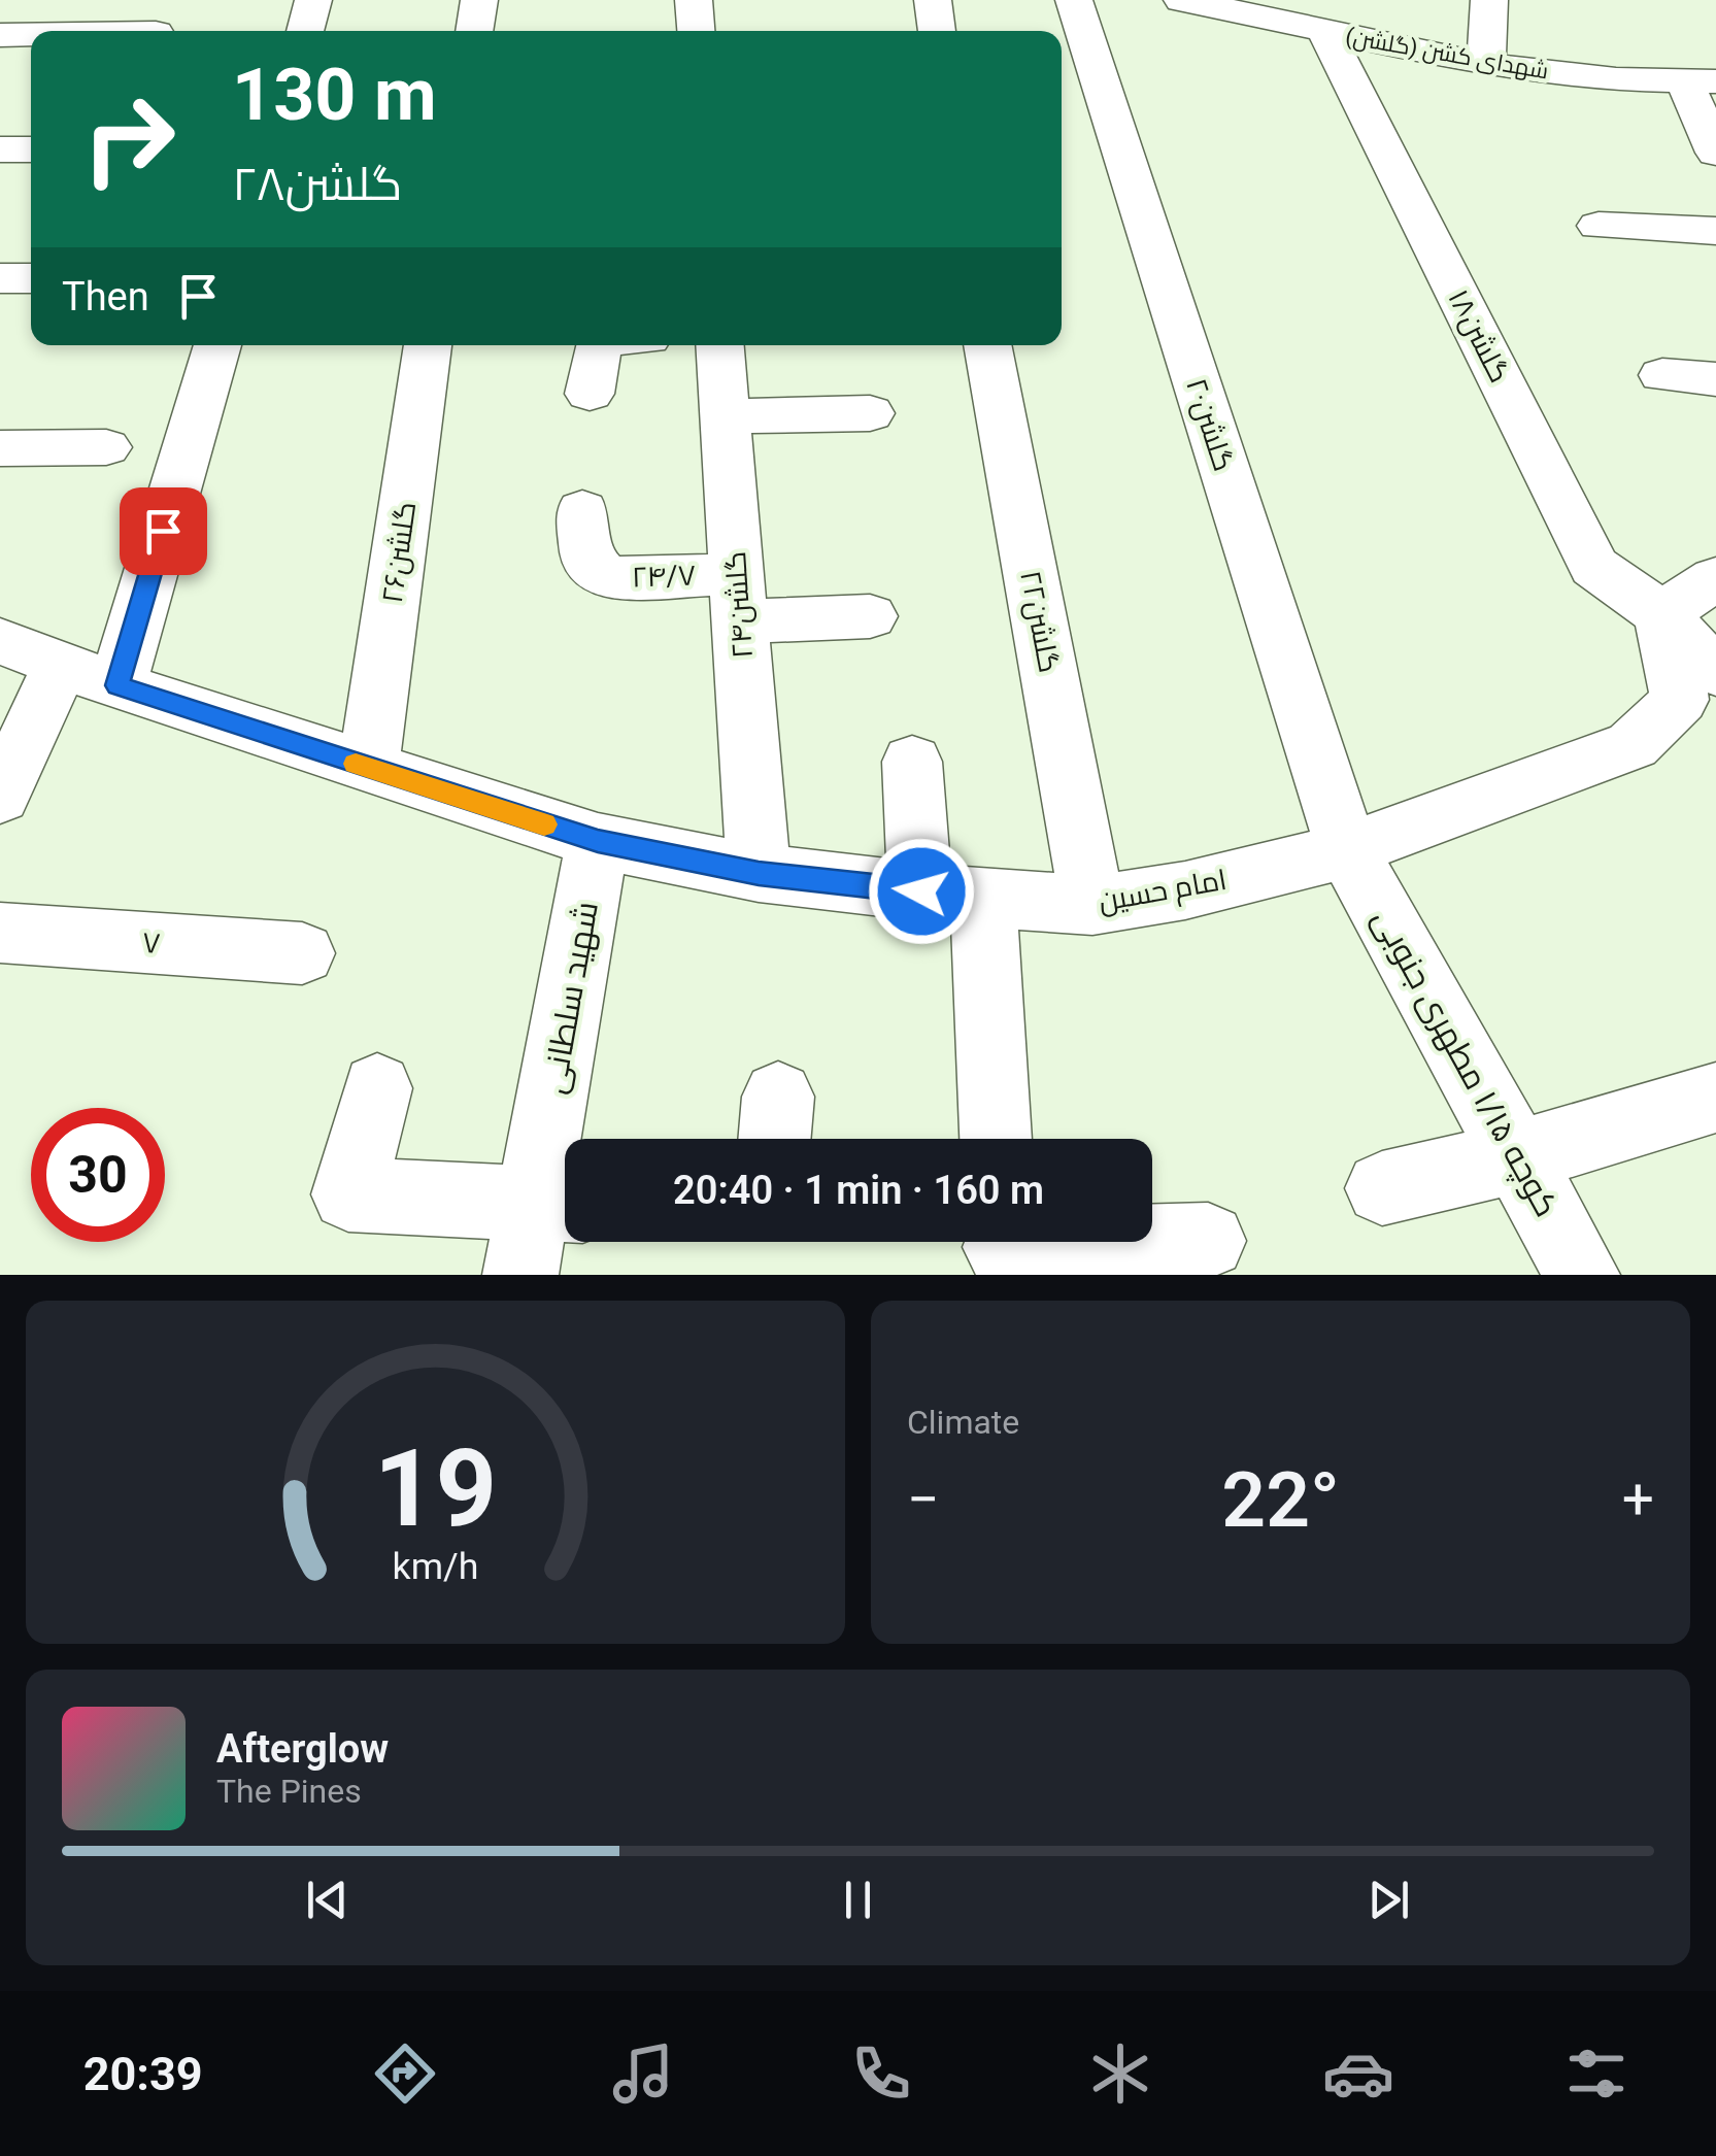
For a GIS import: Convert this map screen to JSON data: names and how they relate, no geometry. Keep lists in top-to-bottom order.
{
  "streets": {
    "street": [
      "شهدای کشن (گلشن)",
      "گلشن۱۸",
      "گلشن۲۰",
      "گلشن۲۶",
      "۲۴/۷",
      "گلشن۲۴",
      "گلشن۲۲",
      "امام حسین",
      "۷",
      "شهید سلطانی",
      "کوچه ۱/۱۵ مطهری جنوبی"
    ]
  },
  "crossings": [
    ["شهدای کشن (گلشن)", "گلشن۱۸"],
    ["گلشن۱۸", "امام حسین"],
    ["گلشن۲۰", "امام حسین"],
    ["گلشن۲۰", "کوچه ۱/۱۵ مطهری جنوبی"],
    ["گلشن۲۶", "امام حسین"],
    ["۲۴/۷", "گلشن۲۴"],
    ["گلشن۲۴", "امام حسین"],
    ["گلشن۲۲", "امام حسین"],
    ["امام حسین", "شهید سلطانی"],
    ["امام حسین", "کوچه ۱/۱۵ مطهری جنوبی"]
  ],
  "page": {
    "turn": ["130 m", "گلشن۲۸"],
    "then": "Then",
    "limit": "30",
    "trip": "20:40 · 1 min · 160 m",
    "tile": "Climate",
    "heat": ["−", "22°", "+"],
    "song": ["Afterglow", "The Pines"],
    "tabs": "20:39",
    "gauge": ["19", "km/h"]
  }
}
